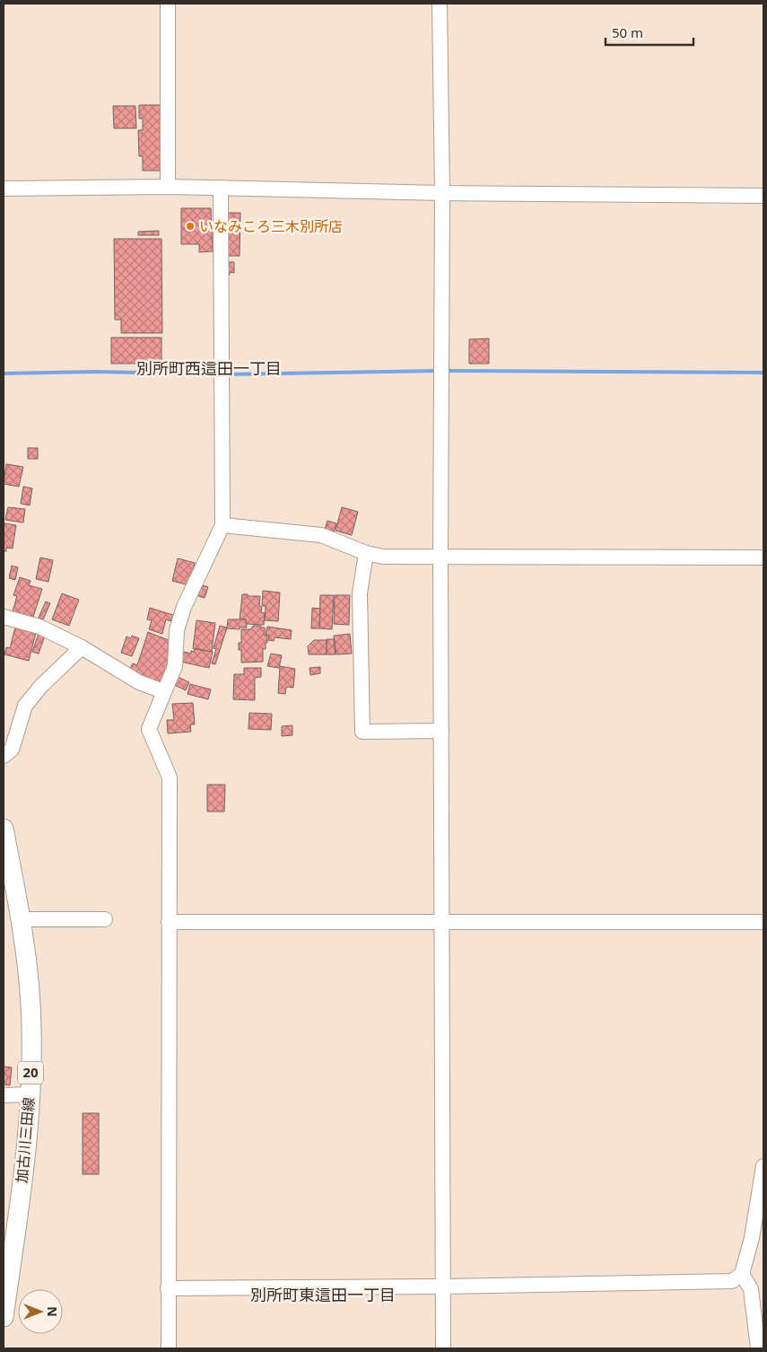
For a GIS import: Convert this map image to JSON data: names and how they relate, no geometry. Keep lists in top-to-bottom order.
{
  "streets": {
    "main road": ["20", "加古川三田線"]
  },
  "districts": ["別所町西這田一丁目", "別所町東這田一丁目"],
  "places": ["いなみころ三木別所店"],
  "scale_bar": "50 m",
  "north": "right"
}
